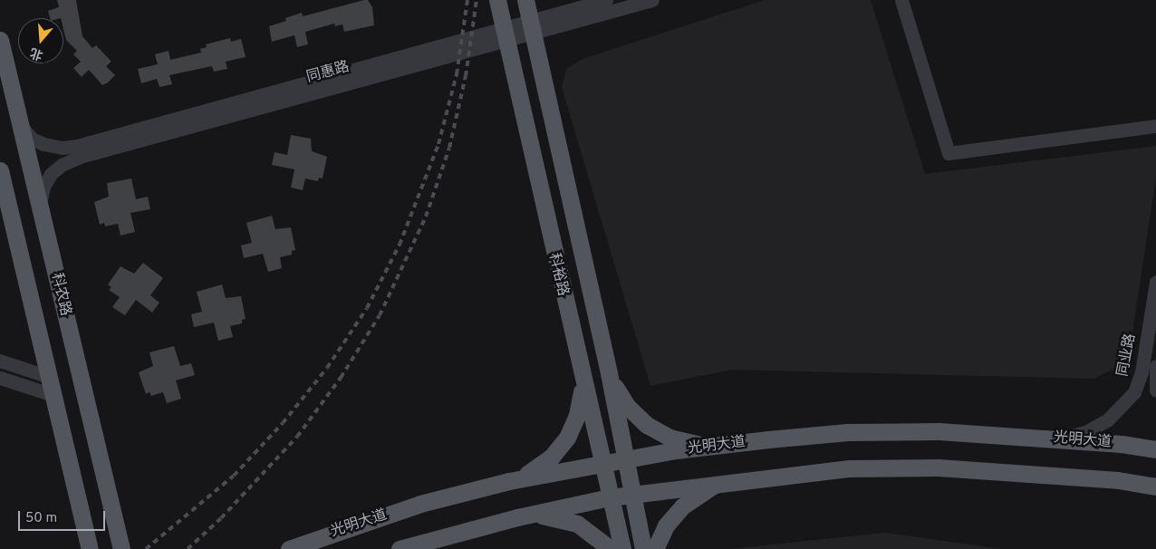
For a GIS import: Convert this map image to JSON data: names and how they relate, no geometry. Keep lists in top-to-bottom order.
{
  "streets": {
    "main road": ["科裕路", "科农路", "光明大道"],
    "street": ["同惠路", "同业路"]
  },
  "crossings": [
    ["同惠路", "科裕路"],
    ["同惠路", "科农路"],
    ["科裕路", "光明大道"],
    ["同业路", "光明大道"]
  ],
  "scale_bar": "50 m",
  "north": "bottom"
}
